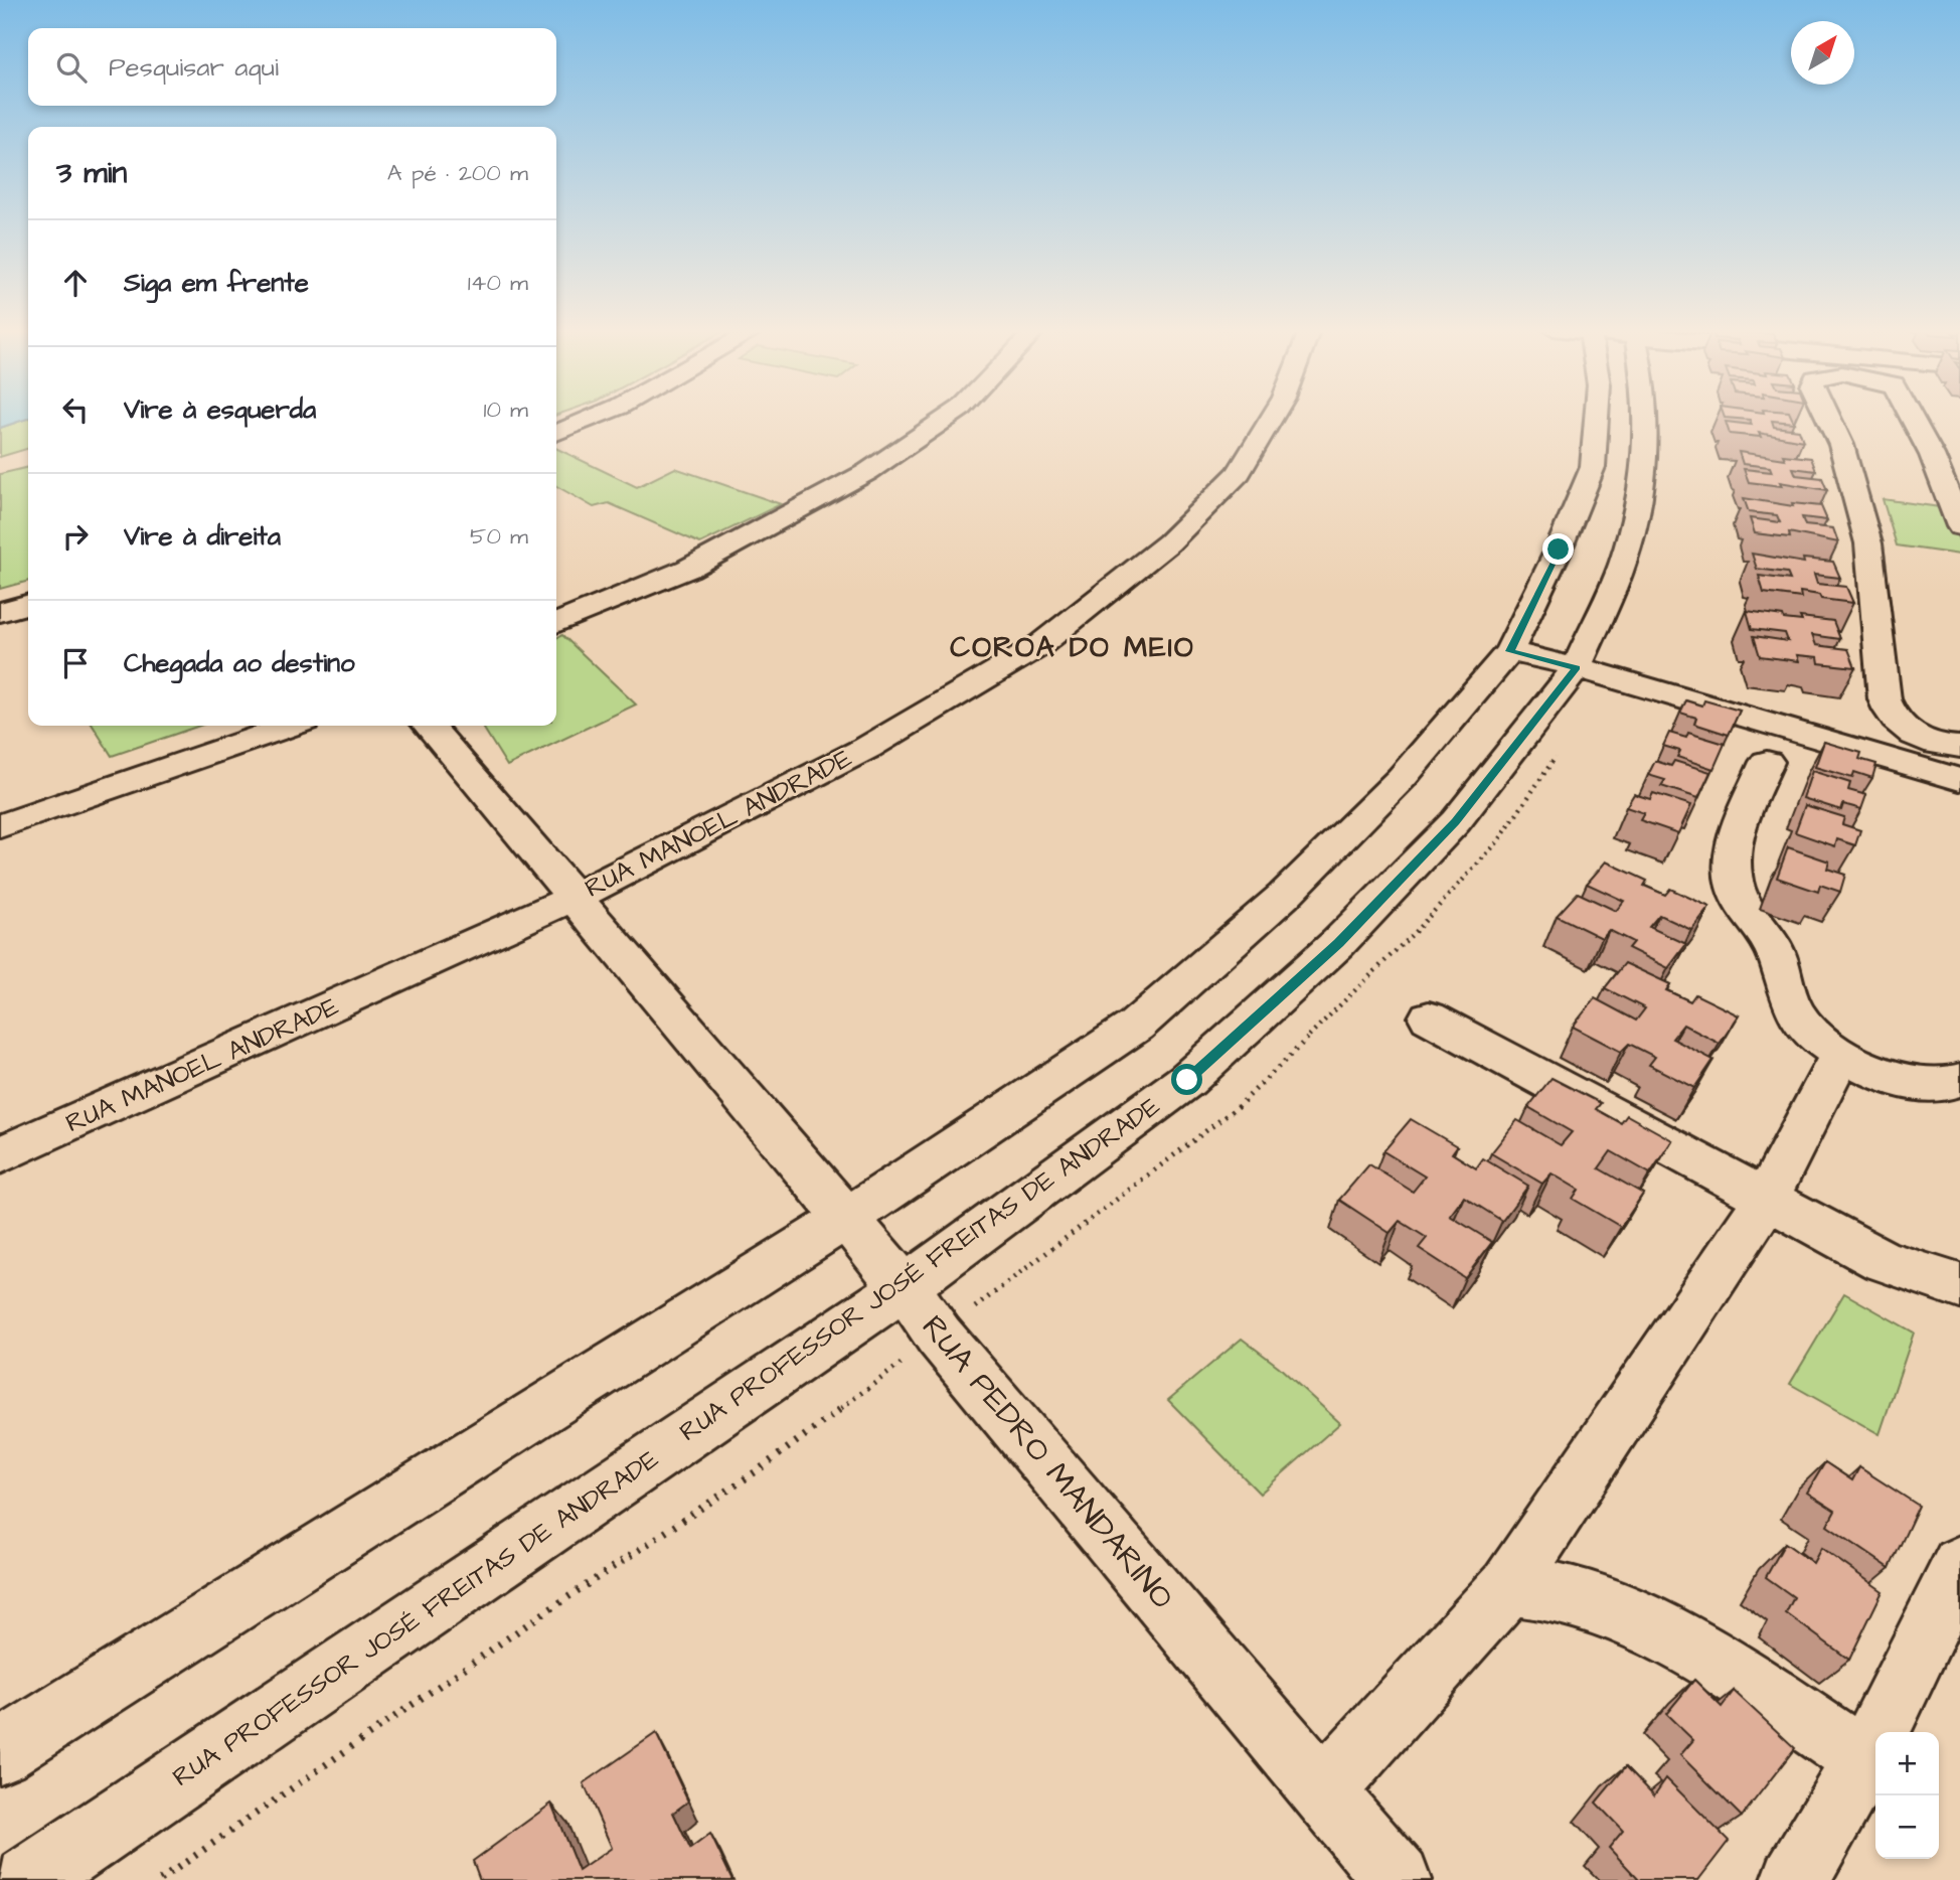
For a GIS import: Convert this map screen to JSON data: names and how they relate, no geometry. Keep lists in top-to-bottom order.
{
  "streets": {
    "street": ["RUA MANOEL ANDRADE", "RUA PROFESSOR JOSÉ FREITAS DE ANDRADE", "RUA PEDRO MANDARINO"]
  },
  "crossings": [
    ["RUA MANOEL ANDRADE", "RUA PEDRO MANDARINO"],
    ["RUA PROFESSOR JOSÉ FREITAS DE ANDRADE", "RUA PEDRO MANDARINO"]
  ],
  "districts": ["COROA DO MEIO"],
  "north": "top right",
  "page": {
    "search": "Pesquisar aqui",
    "heading": ["3 min", "A pé · 200 m"],
    "list": [
      ["Siga em frente", "140 m"],
      ["Vire à esquerda", "10 m"],
      ["Vire à direita", "50 m"],
      "Chegada ao destino"
    ],
    "map_buttons": ["+", "−"]
  }
}
